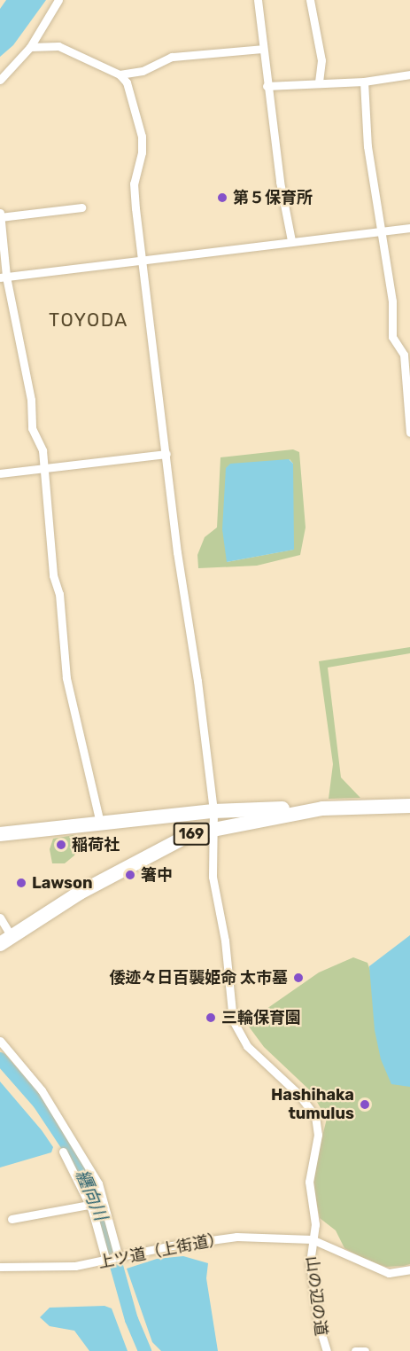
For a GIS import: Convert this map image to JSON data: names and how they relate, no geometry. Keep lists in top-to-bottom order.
{
  "streets": {
    "highway": ["169"],
    "street": ["上ツ道（上街道）", "山の辺の道"]
  },
  "crossings": [
    ["169", "山の辺の道"],
    ["上ツ道（上街道）", "山の辺の道"]
  ],
  "districts": ["TOYODA"],
  "water": ["纒向川"],
  "places": [
    "第５保育所",
    "稲荷社",
    "箸中",
    "Lawson",
    "倭迹々日百襲姫命 太市墓",
    "三輪保育園",
    "Hashihaka tumulus"
  ]
}
